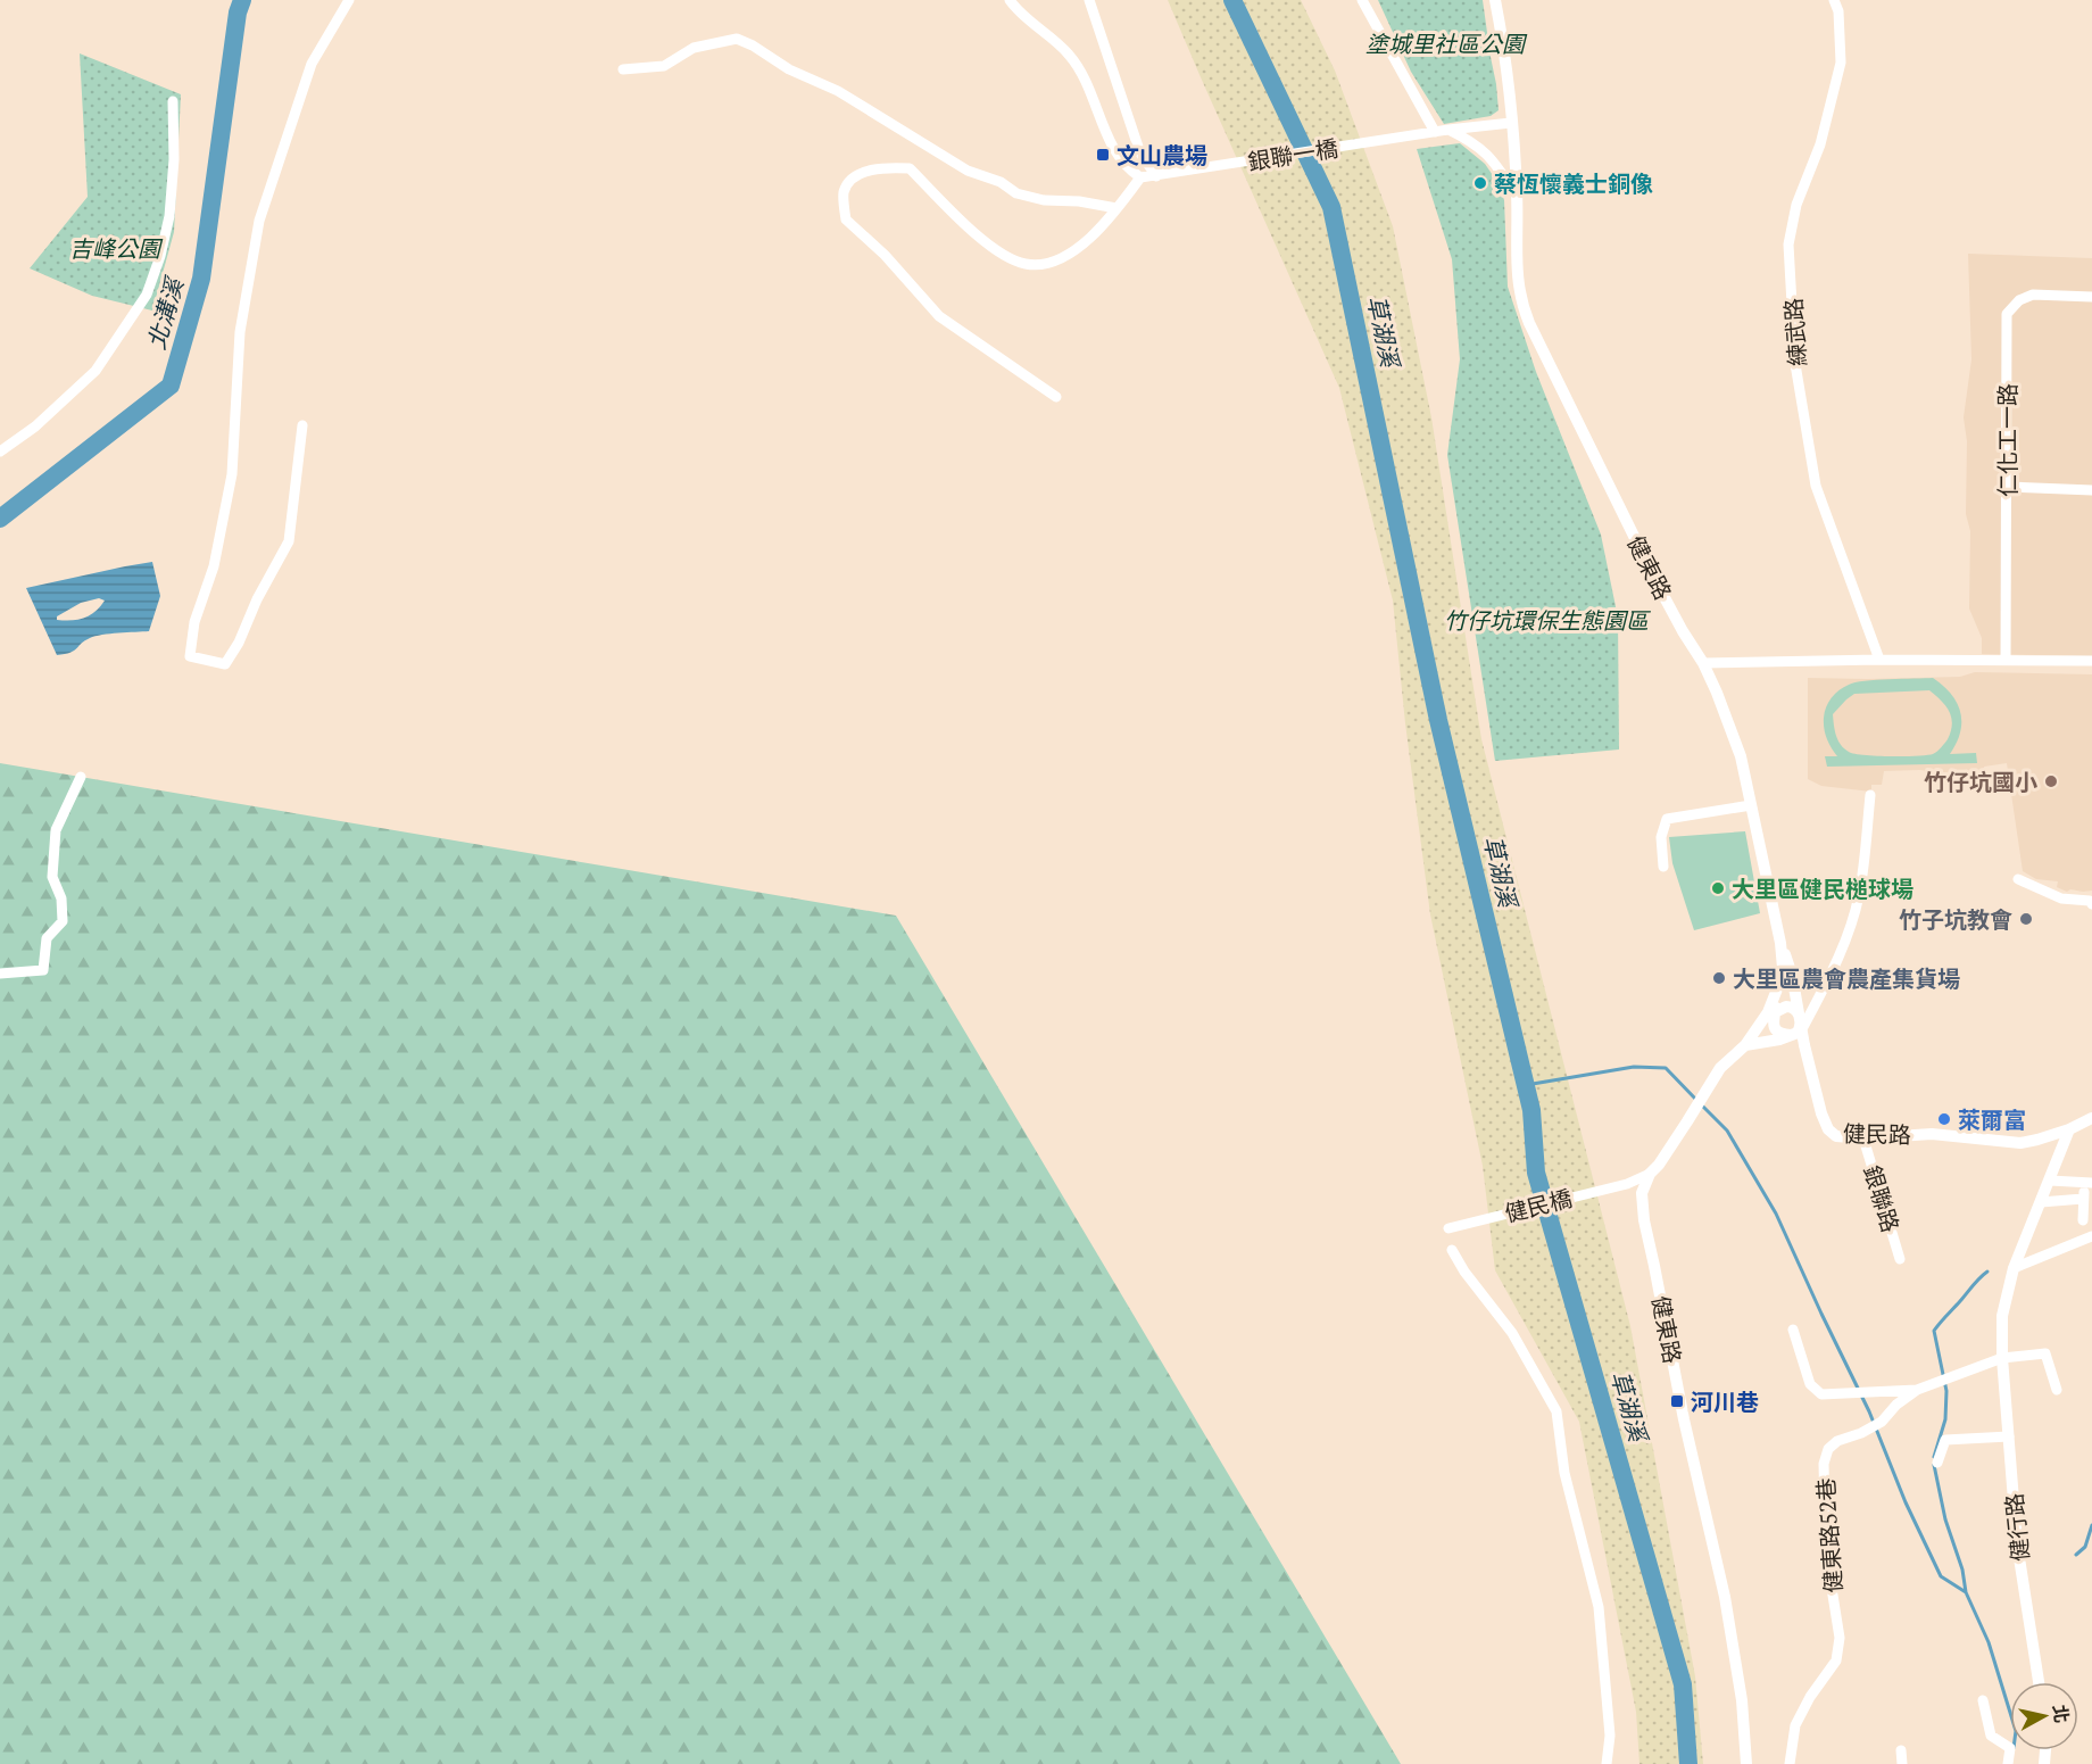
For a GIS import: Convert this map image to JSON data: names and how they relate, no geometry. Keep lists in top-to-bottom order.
{
  "streets": {
    "street": [
      "銀聯一橋",
      "練武路",
      "仁化工一路",
      "健東路",
      "健民路",
      "銀聯路",
      "健民橋",
      "健行路",
      "健東路52巷"
    ]
  },
  "crossings": [
    ["健東路", "健民路"],
    ["健東路", "健民橋"],
    ["健民路", "銀聯路"],
    ["健民路", "健行路"]
  ],
  "water": ["北溝溪", "草湖溪"],
  "parks": ["塗城里社區公園", "吉峰公園", "竹仔坑環保生態園區"],
  "places": {
    "transit": ["文山農場", "河川巷"],
    "other": [
      "蔡恆懷義士銅像",
      "竹仔坑國小",
      "大里區健民槌球場",
      "竹子坑教會",
      "大里區農會農產集貨場",
      "萊爾富"
    ]
  },
  "north": "right"
}
